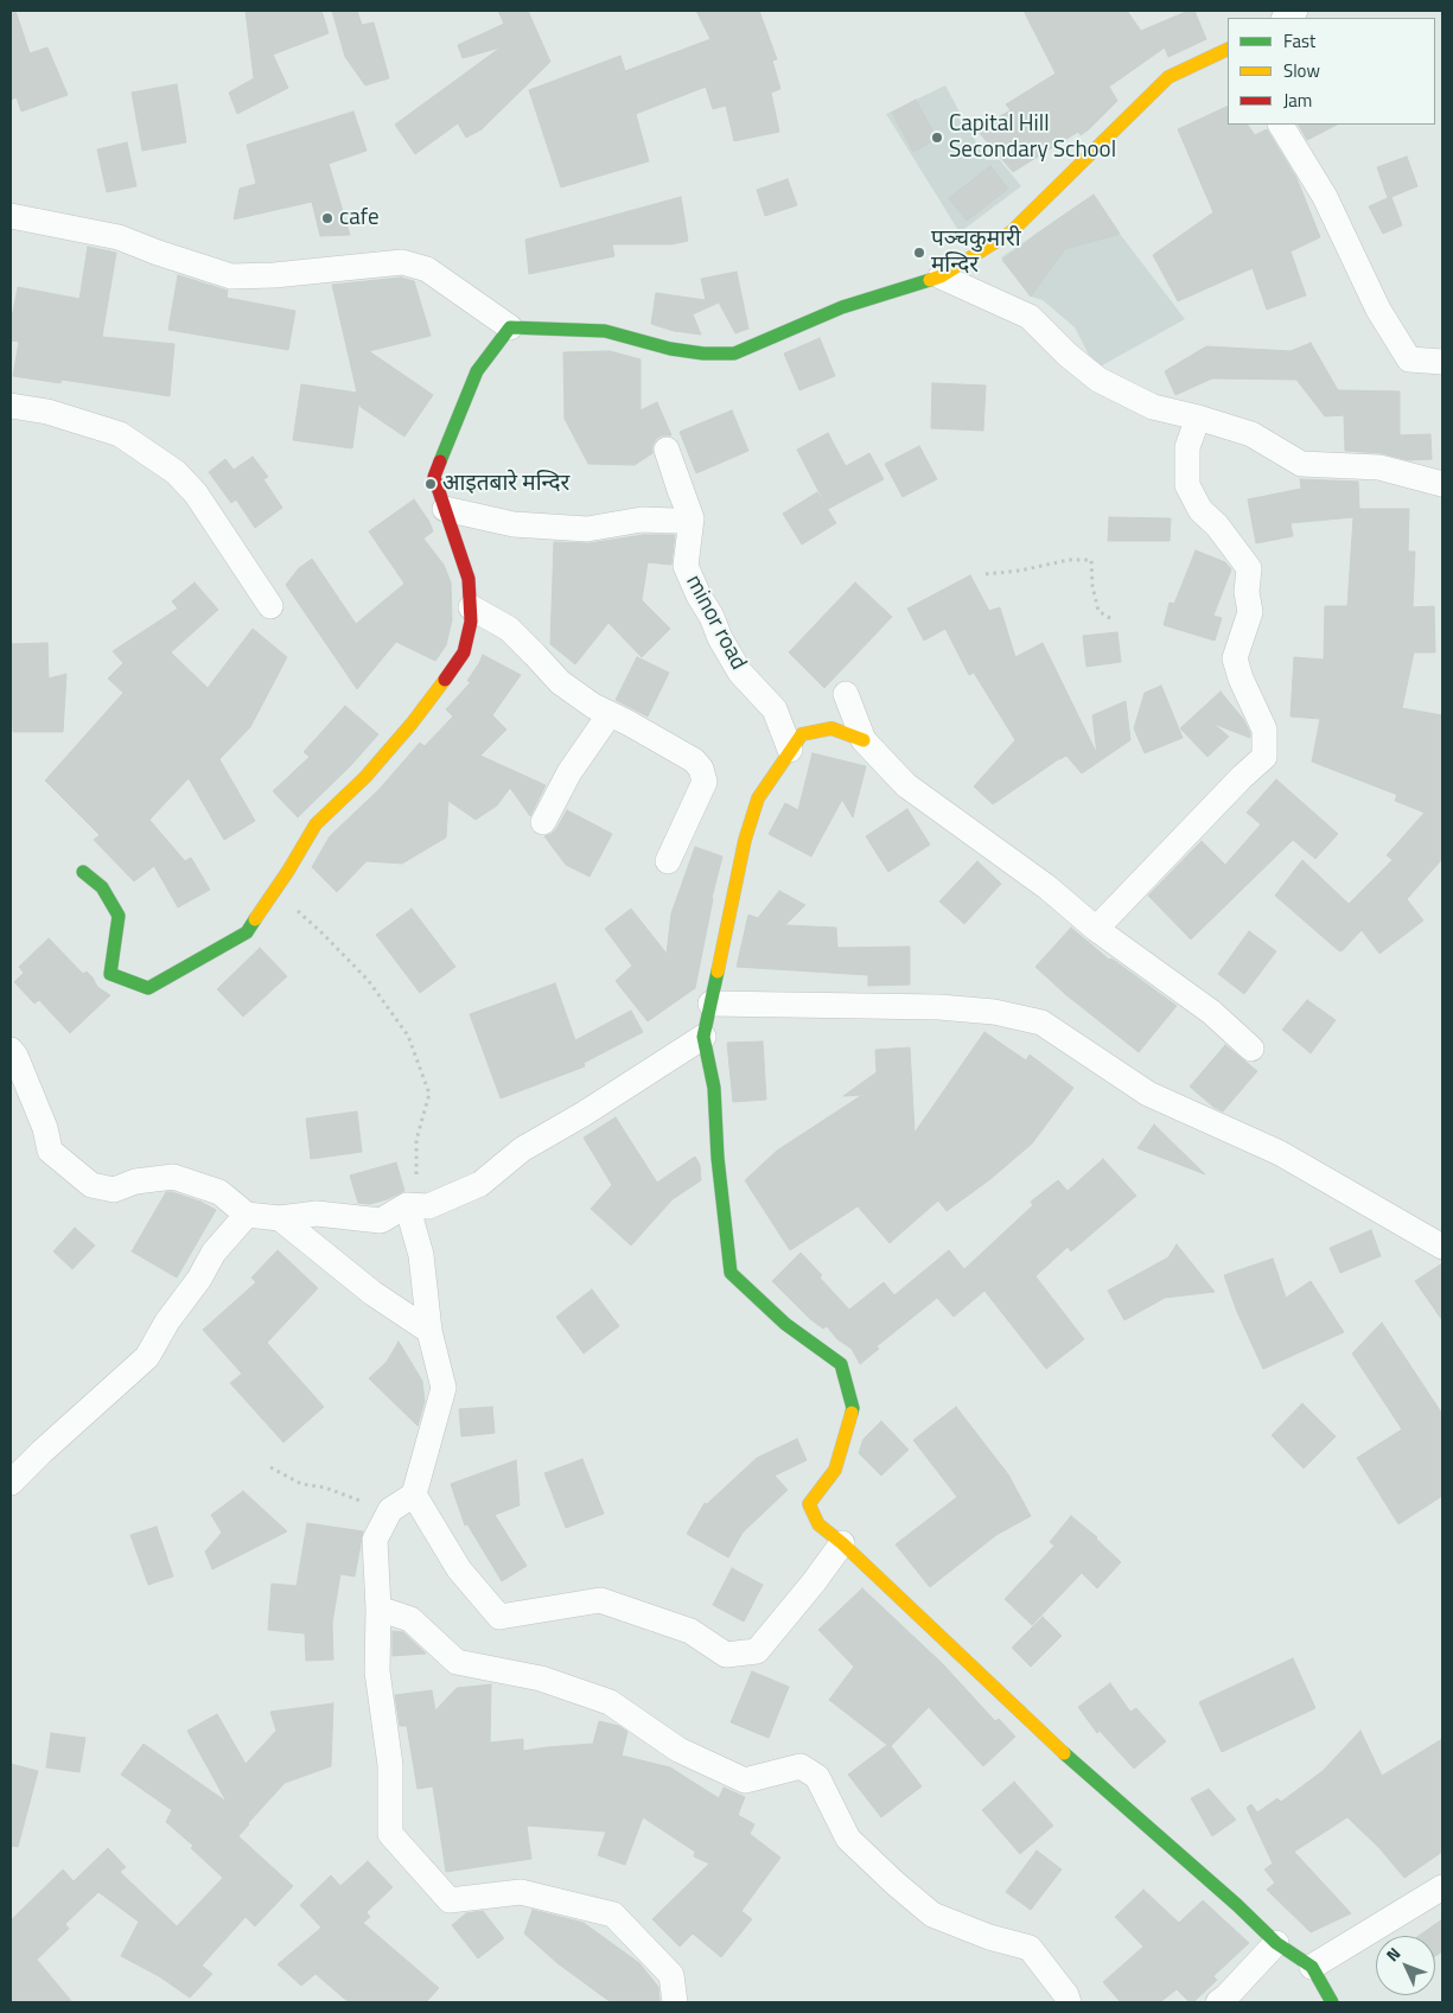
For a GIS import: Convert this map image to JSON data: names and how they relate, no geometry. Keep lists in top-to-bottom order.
{
  "streets": {
    "street": ["minor road"]
  },
  "places": [
    "Capital Hill Secondary School",
    "cafe",
    "पञ्चकुमारी मन्दिर",
    "आइतबारे मन्दिर"
  ],
  "legend": ["Fast", "Slow", "Jam"],
  "north": "top left"
}
